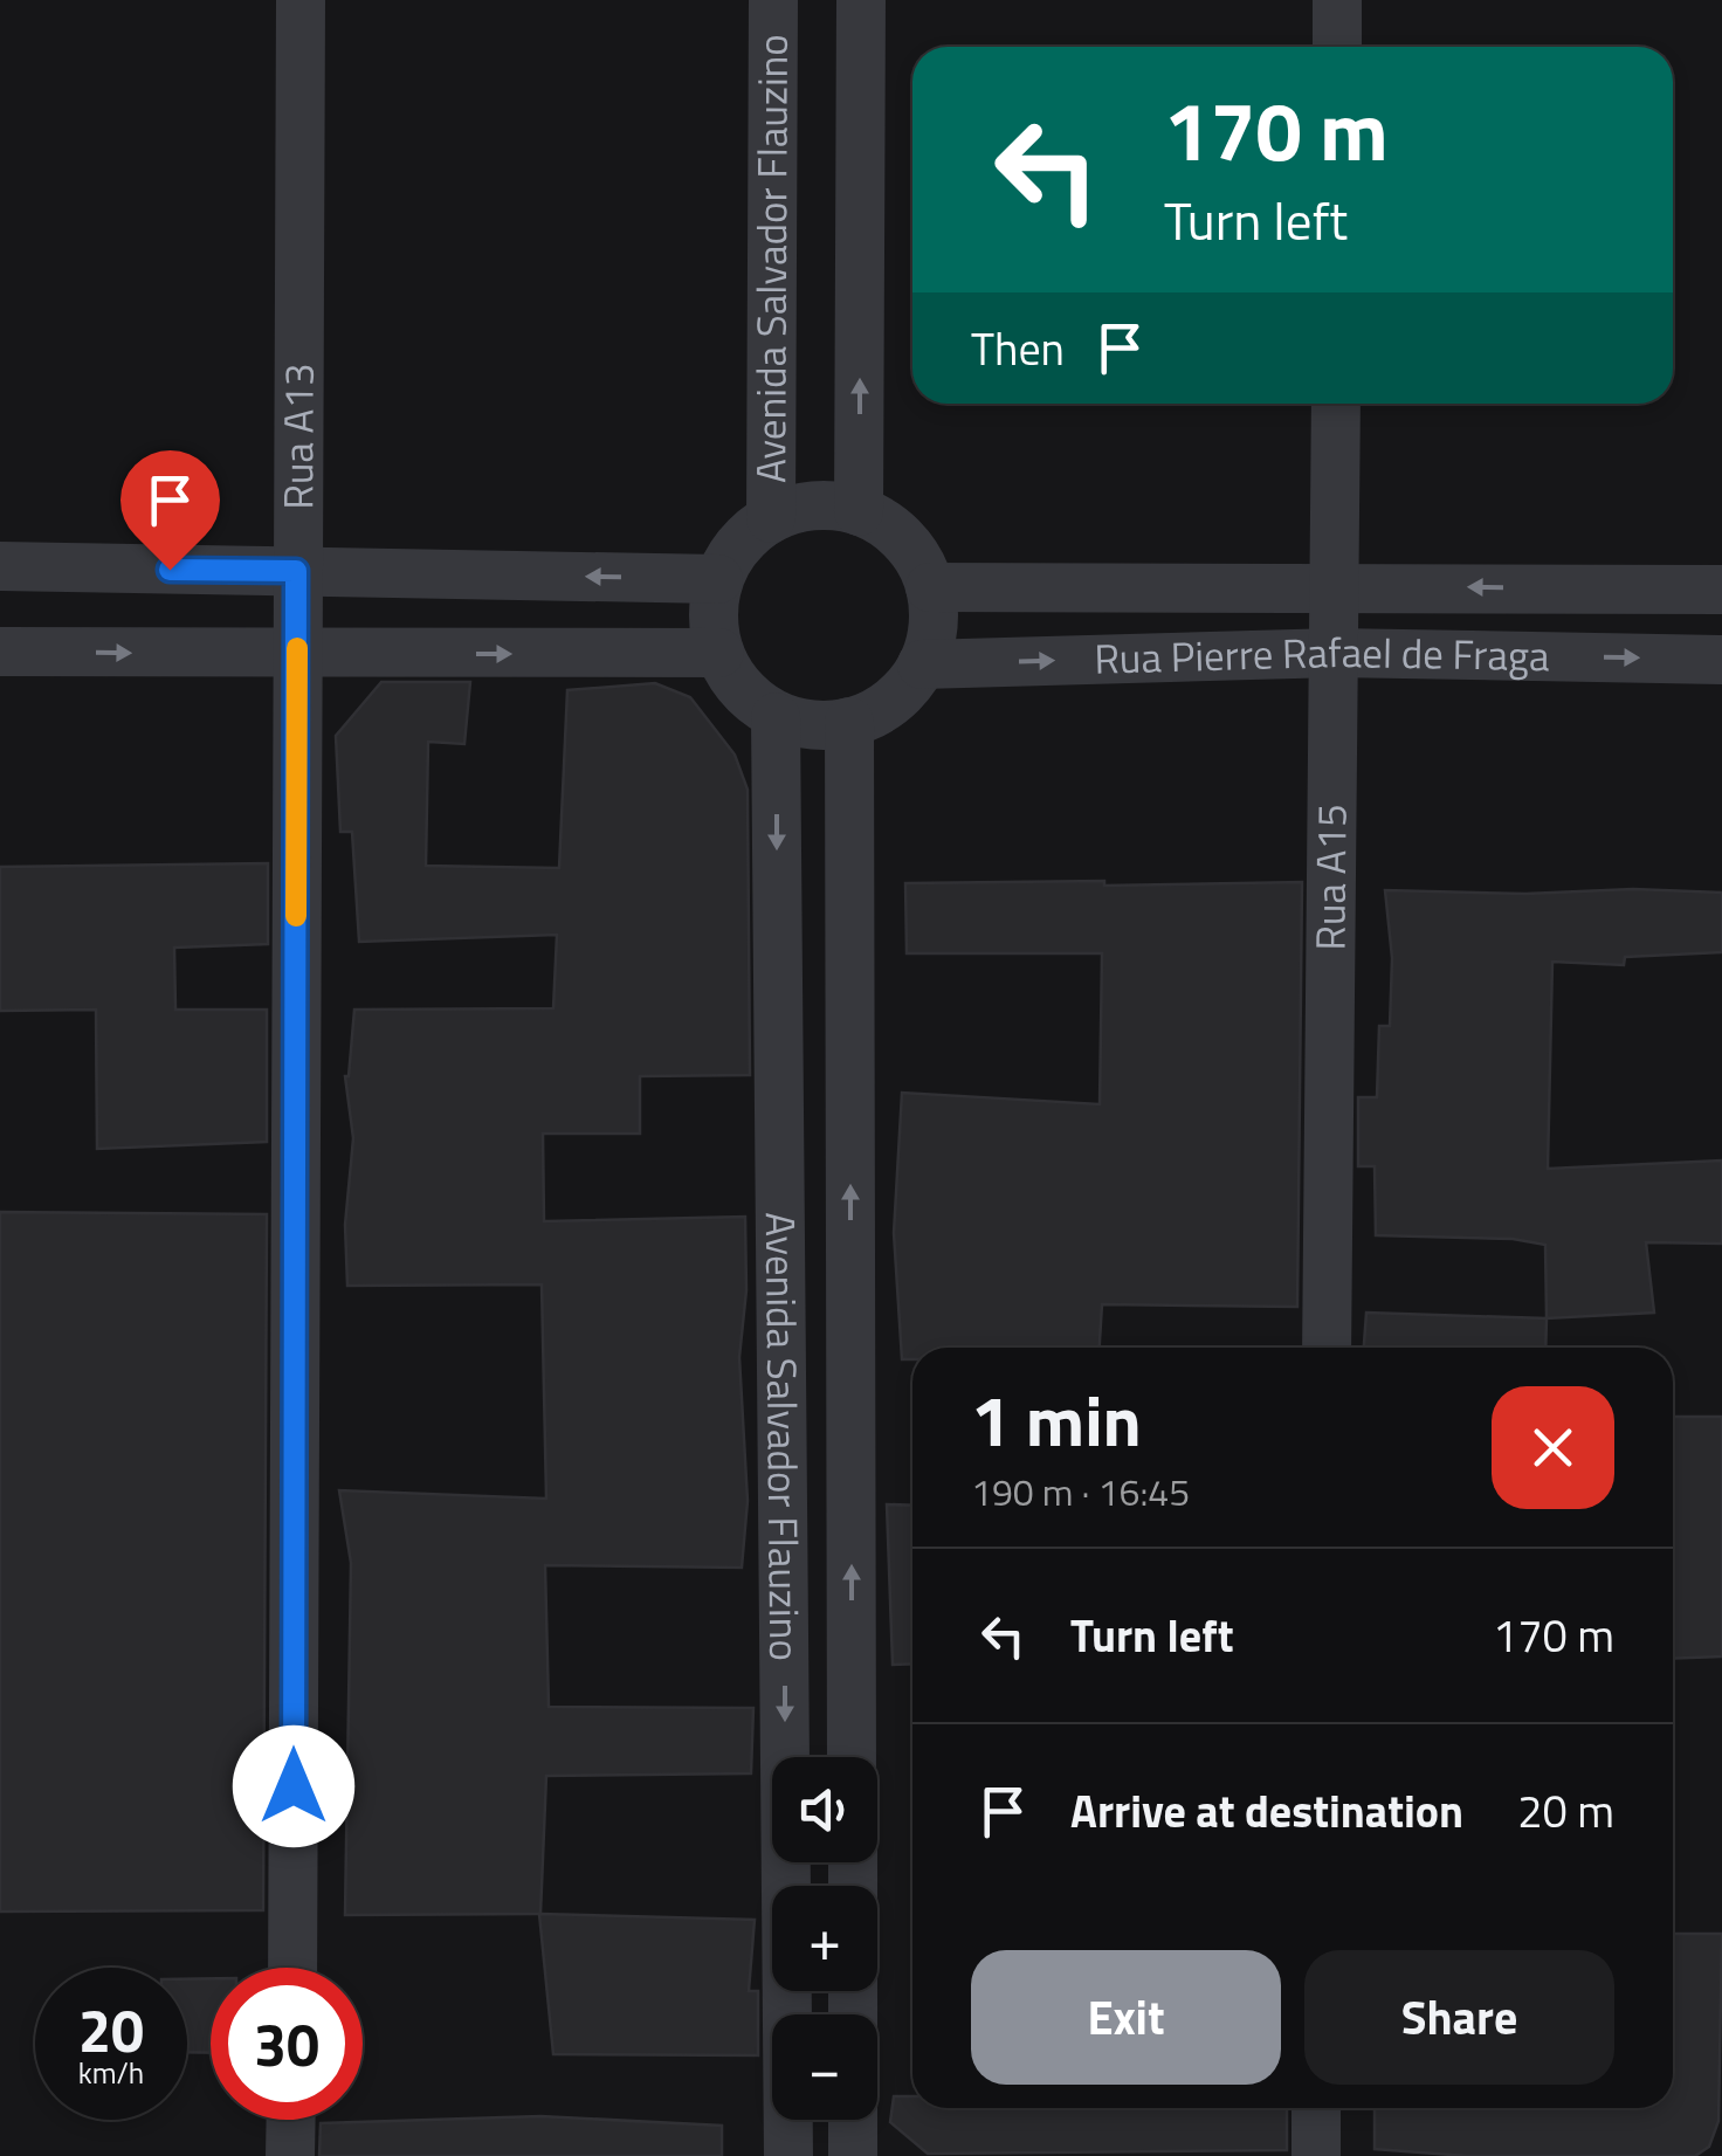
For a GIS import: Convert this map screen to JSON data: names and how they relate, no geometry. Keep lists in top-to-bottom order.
{
  "streets": {
    "street": [
      "Avenida Salvador Flauzino",
      "Rua A13",
      "Rua Pierre Rafael de Fraga",
      "Rua A15"
    ]
  },
  "crossings": [
    ["Avenida Salvador Flauzino", "Rua Pierre Rafael de Fraga"],
    ["Rua Pierre Rafael de Fraga", "Rua A15"]
  ],
  "page": {
    "turn": ["170 m", "Turn left"],
    "then": "Then",
    "heading": ["1 min", "190 m · 16:45"],
    "list": [
      {
        "name": "Turn left",
        "value": "170 m"
      },
      {
        "name": "Arrive at destination",
        "value": "20 m"
      }
    ],
    "map_buttons": ["+", "−"],
    "buttons": ["Exit", "Share"],
    "speed": "20 km/h",
    "limit": "30"
  }
}
